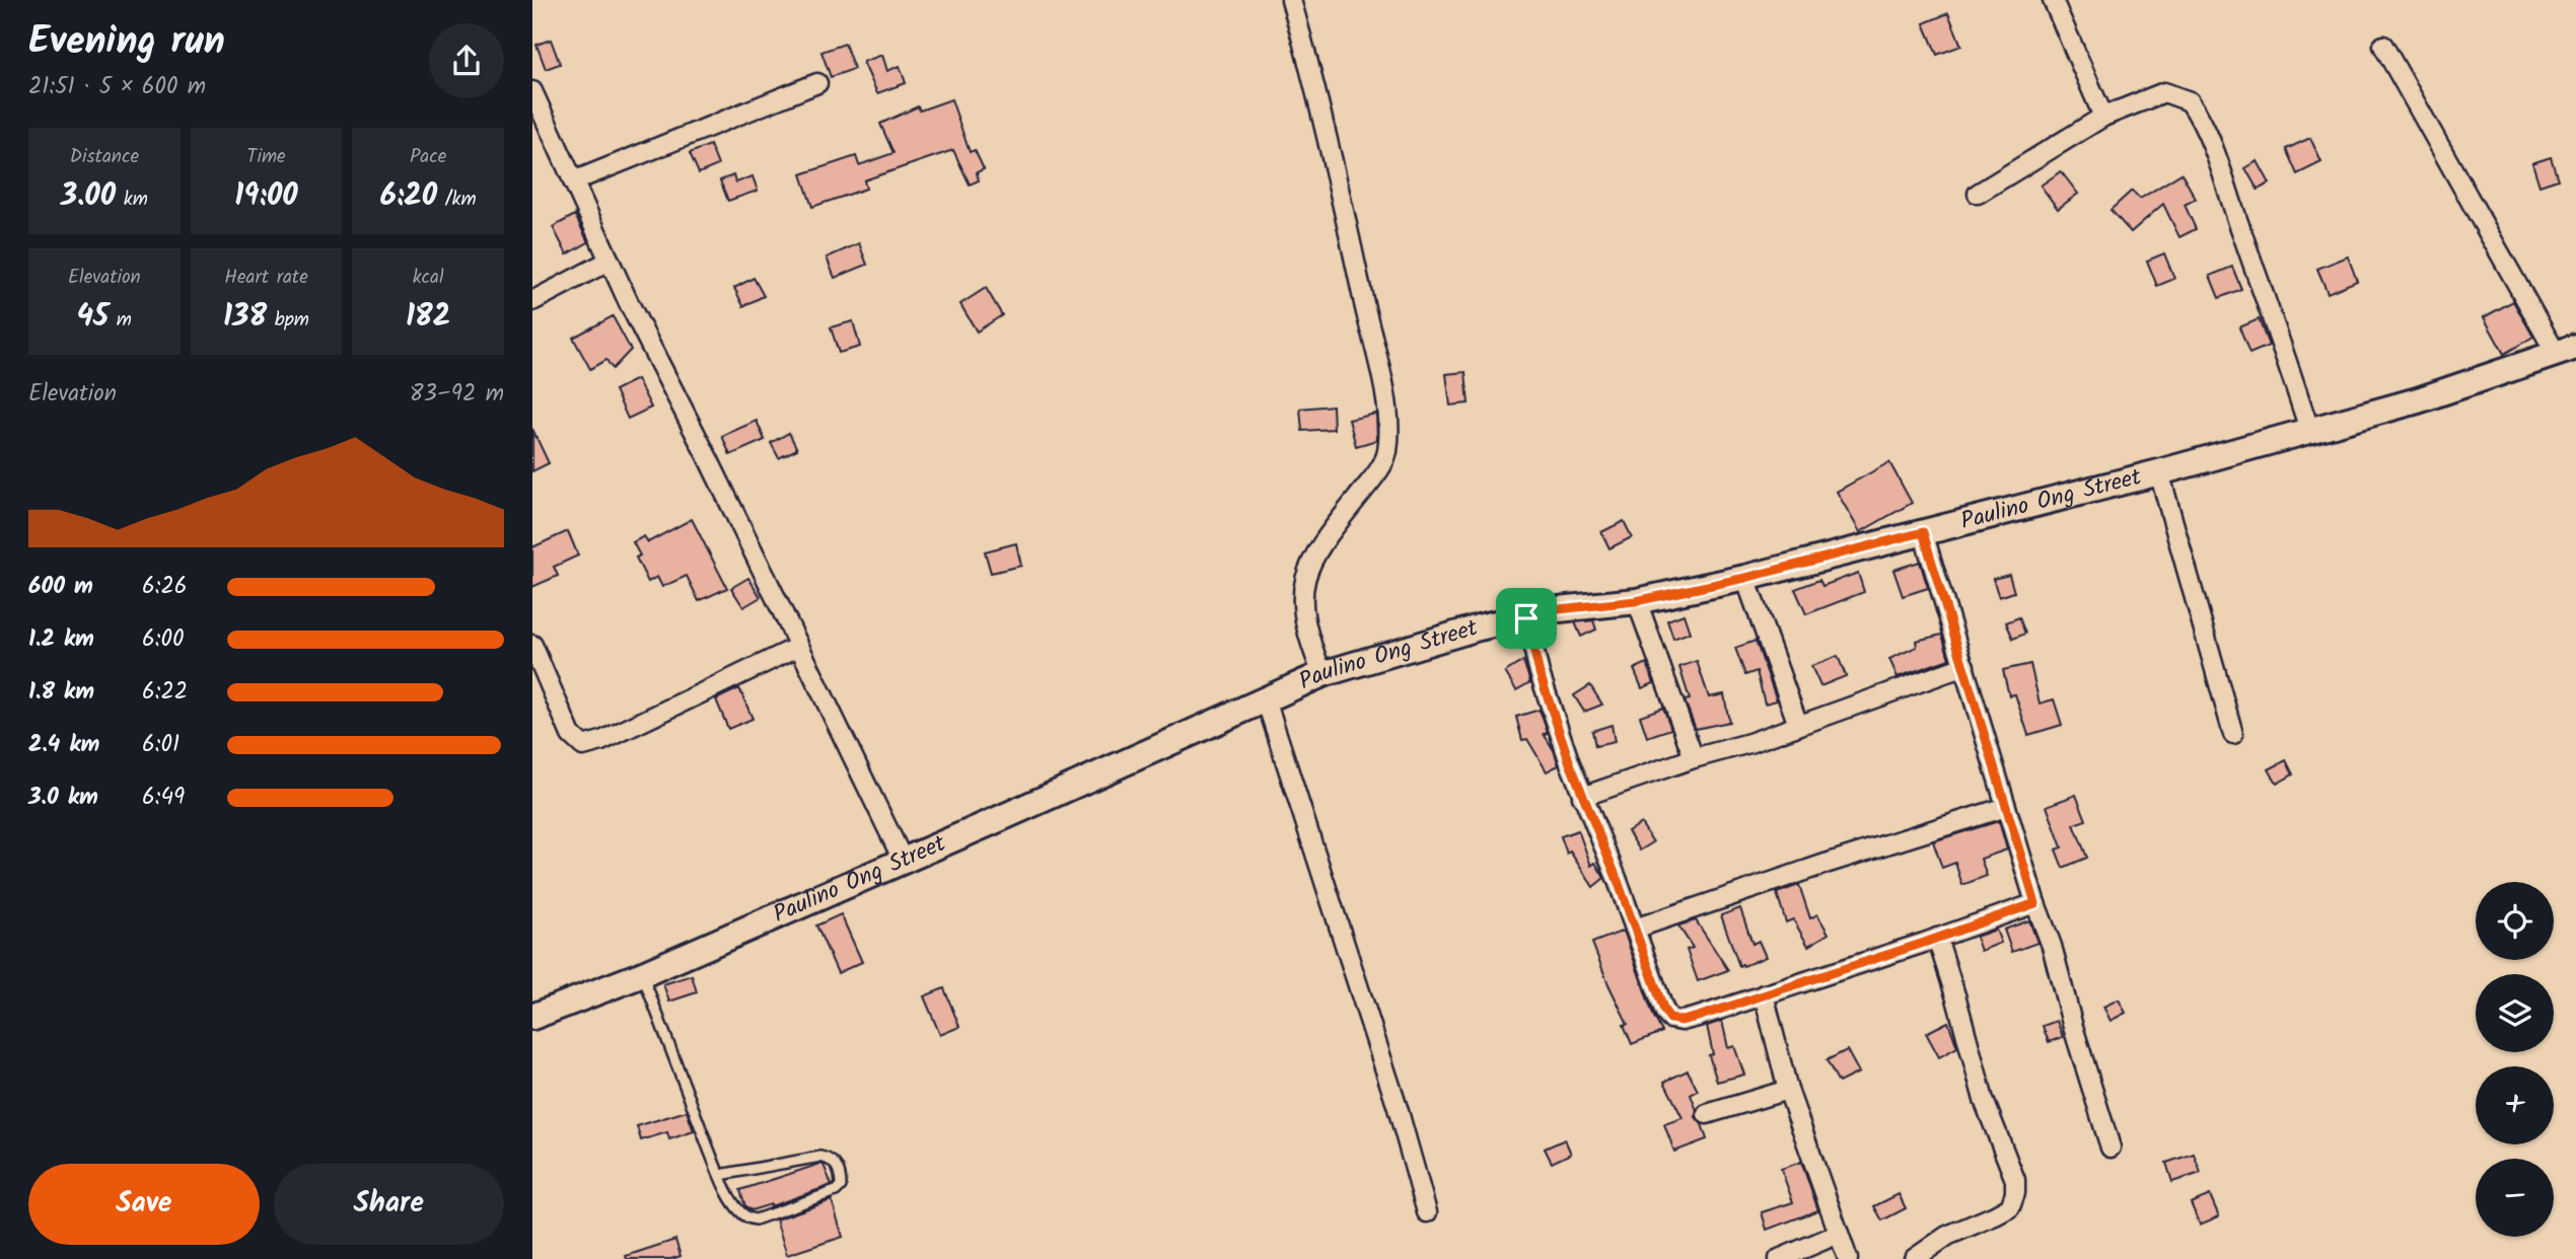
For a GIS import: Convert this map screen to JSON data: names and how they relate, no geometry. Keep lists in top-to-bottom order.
{
  "streets": {
    "street": ["Paulino Ong Street"]
  },
  "page": {
    "heading": ["Evening run", "21:51 · 5 × 600 m"],
    "stats": [
      ["Distance", "3.00 km"],
      ["Time", "19:00"],
      ["Pace", "6:20 /km"],
      ["Elevation", "45 m"],
      ["Heart rate", "138 bpm"],
      ["kcal", "182"]
    ],
    "chart": ["Elevation", "83–92 m"],
    "list": [
      {
        "name": "600 m",
        "note": "6:26"
      },
      {
        "name": "1.2 km",
        "note": "6:00"
      },
      {
        "name": "1.8 km",
        "note": "6:22"
      },
      {
        "name": "2.4 km",
        "note": "6:01"
      },
      {
        "name": "3.0 km",
        "note": "6:49"
      }
    ],
    "map_buttons": ["+", "−"],
    "buttons": ["Save", "Share"]
  }
}
